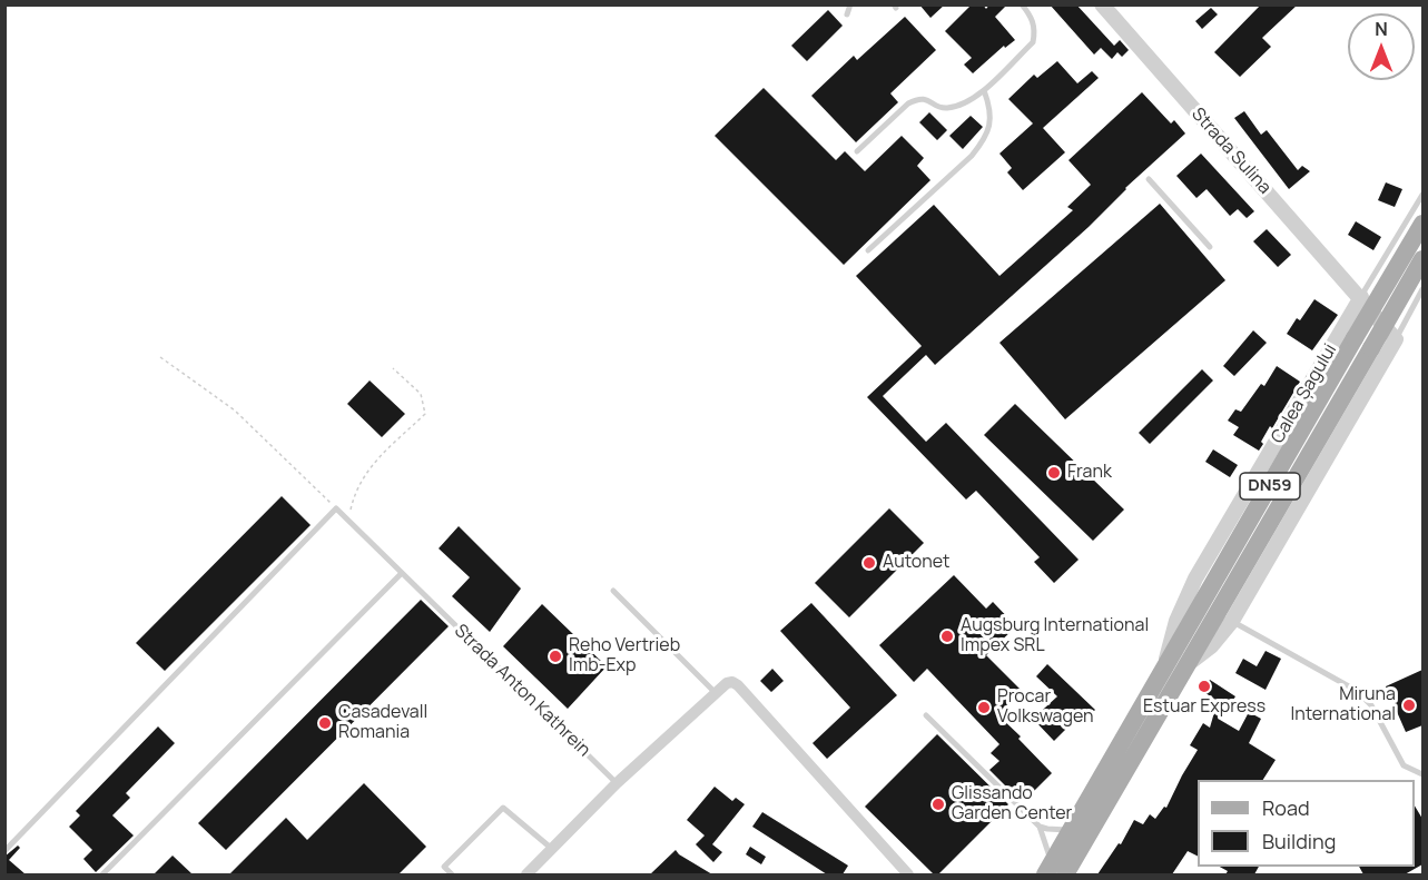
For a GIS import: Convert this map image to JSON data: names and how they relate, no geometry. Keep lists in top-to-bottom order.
{
  "streets": {
    "main road": ["Calea Șagului", "DN59"],
    "street": ["Strada Sulina"],
    "lane": ["Strada Anton Kathrein"]
  },
  "crossings": [
    ["Strada Sulina", "Calea Șagului"]
  ],
  "places": [
    "Frank",
    "Autonet",
    "Augsburg International Impex SRL",
    "Reho Vertrieb Imb-Exp",
    "Estuar Express",
    "Miruna International",
    "Procar Volkswagen",
    "Casadevall Romania",
    "Glissando Garden Center"
  ],
  "legend": ["Road", "Building"],
  "north": "top"
}
